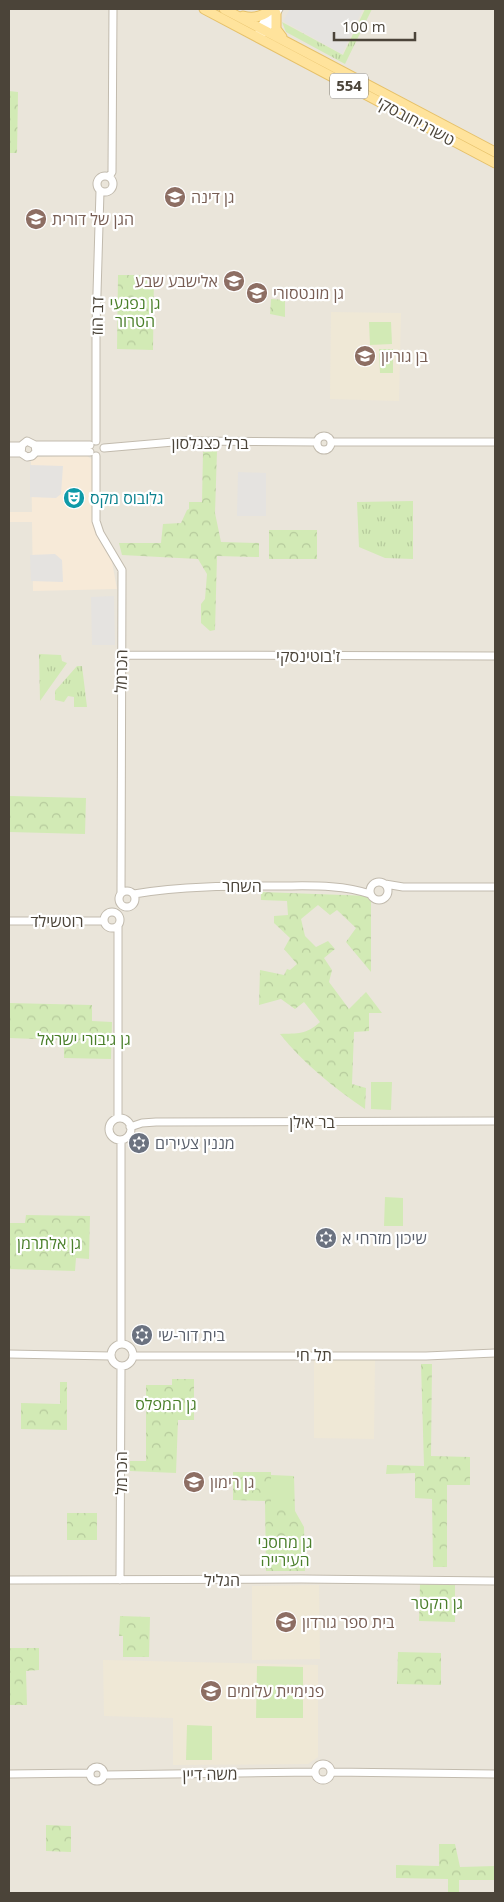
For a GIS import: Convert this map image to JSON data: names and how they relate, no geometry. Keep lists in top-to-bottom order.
{
  "streets": {
    "main road": ["554", "טשרניחובסקי"],
    "street": [
      "דב הוז",
      "ברל כצנלסון",
      "ז'בוטינסקי",
      "הכרמל",
      "השחר",
      "רוטשילד",
      "בר אילן",
      "תל חי",
      "הגליל",
      "משה דיין"
    ]
  },
  "crossings": [
    ["דב הוז", "הכרמל"],
    ["ז'בוטינסקי", "הכרמל"],
    ["הכרמל", "השחר"],
    ["הכרמל", "תל חי"],
    ["הכרמל", "הגליל"]
  ],
  "parks": [
    "גן נפגעי הטרור",
    "גן גיבורי ישראל",
    "גן אלתרמן",
    "גן המפלס",
    "גן מחסני העירייה",
    "גן הקטר"
  ],
  "places": {
    "school or university": [
      "גן דינה",
      "הגן של דורית",
      "אלישבע שבע",
      "גן מונטסורי",
      "בן גוריון",
      "גן רימון",
      "בית ספר גורדון",
      "פנימיית עלומים"
    ],
    "theatre": ["גלובוס מקס"],
    "synagogue": ["מננין צעירים", "שיכון מזרחי א", "בית דור-שי"]
  },
  "scale_bar": "100 m"
}
